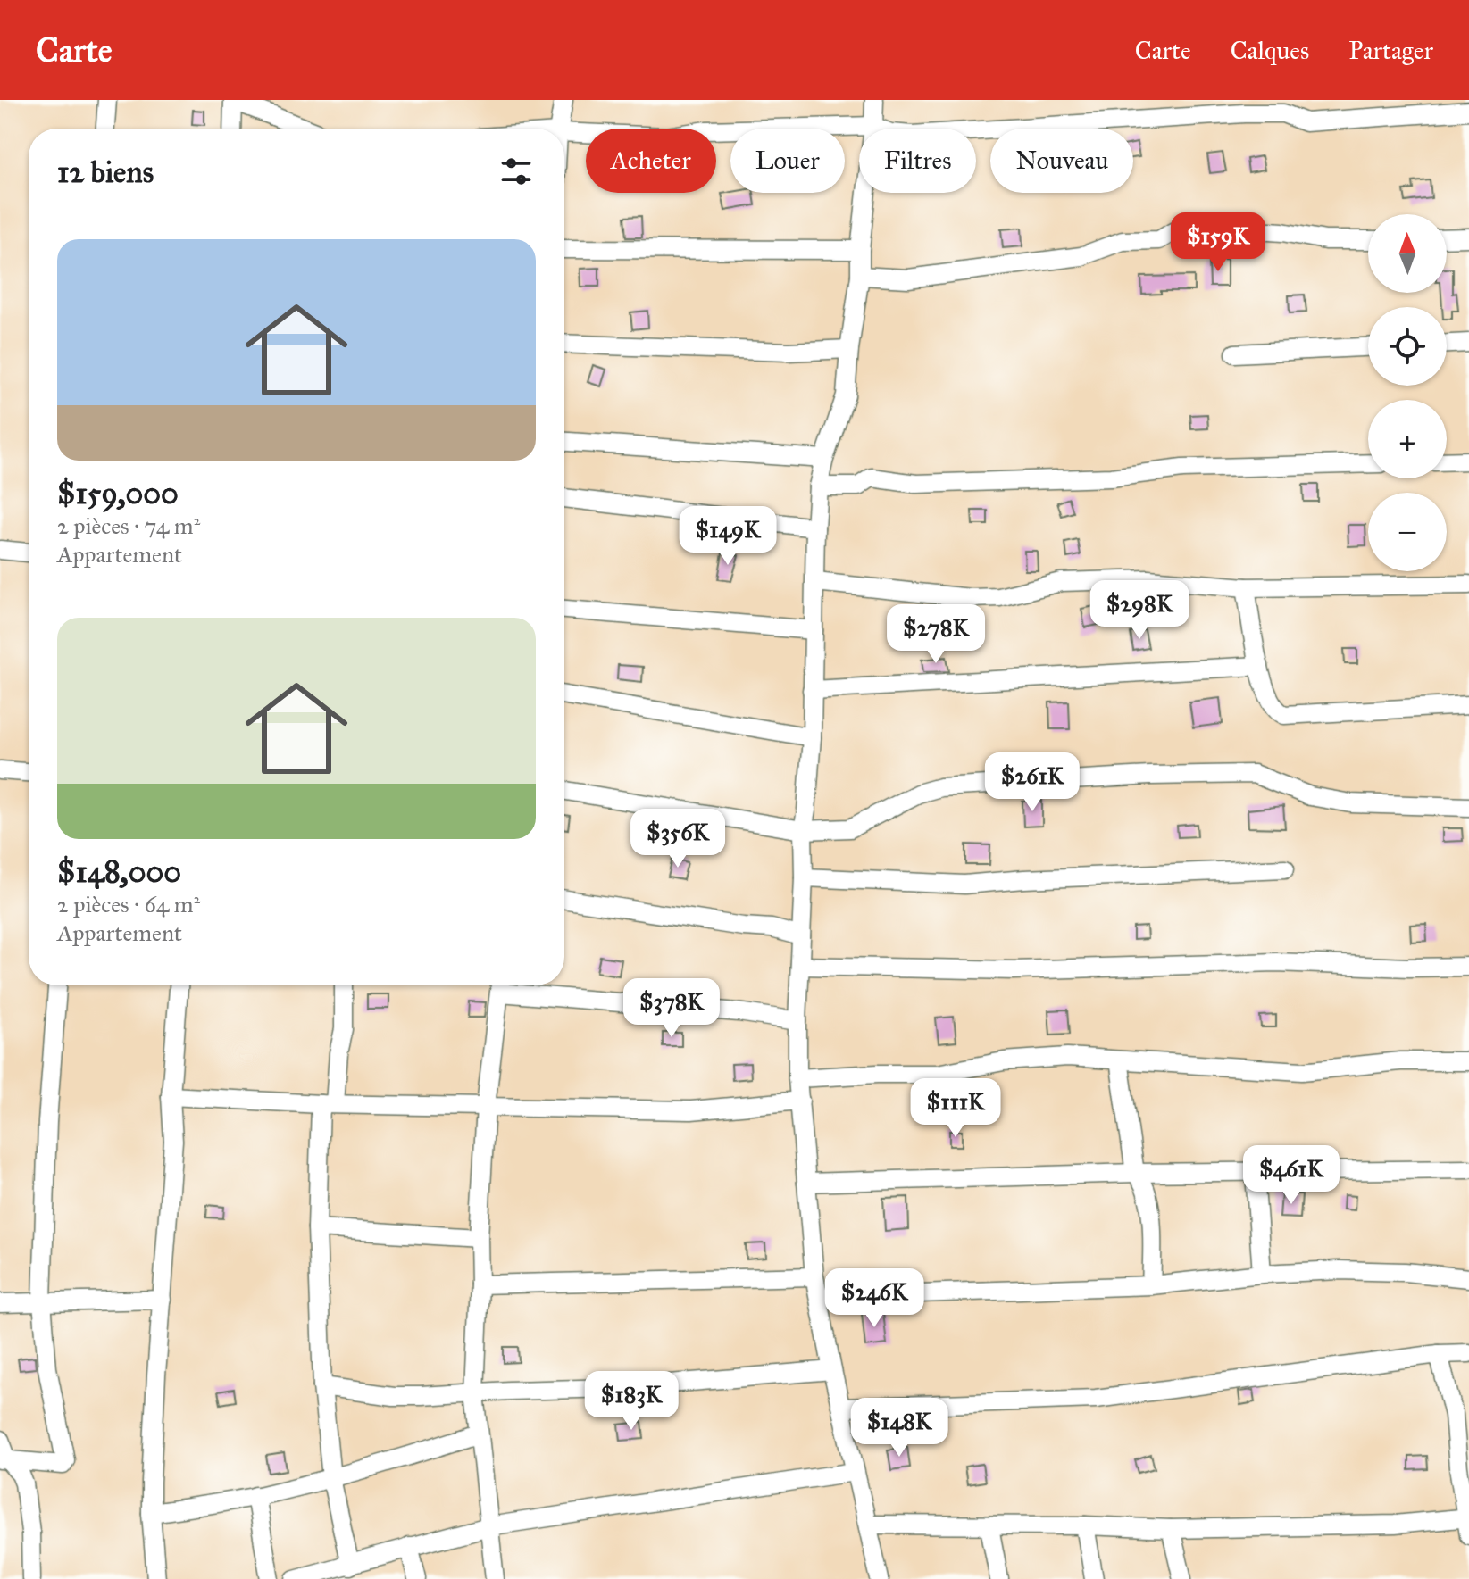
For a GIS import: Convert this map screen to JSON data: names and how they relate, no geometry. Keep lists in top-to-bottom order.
{
  "north": "top",
  "page": {
    "header": "Carte",
    "nav": ["Carte", "Calques", "Partager"],
    "chip": [
      "Acheter",
      "Louer",
      "Filtres",
      "Nouveau"
    ],
    "heading": "12 biens",
    "price": [
      "$159K",
      "$149K",
      "$298K",
      "$278K",
      "$261K",
      "$356K",
      "$378K",
      "$111K",
      "$461K",
      "$246K",
      "$183K",
      "$148K"
    ],
    "map_buttons": ["+", "−"],
    "list": [
      {
        "name": "$159,000",
        "note": "2 pièces · 74 m² · Appartement"
      },
      {
        "name": "$148,000",
        "note": "2 pièces · 64 m² · Appartement"
      }
    ]
  }
}
